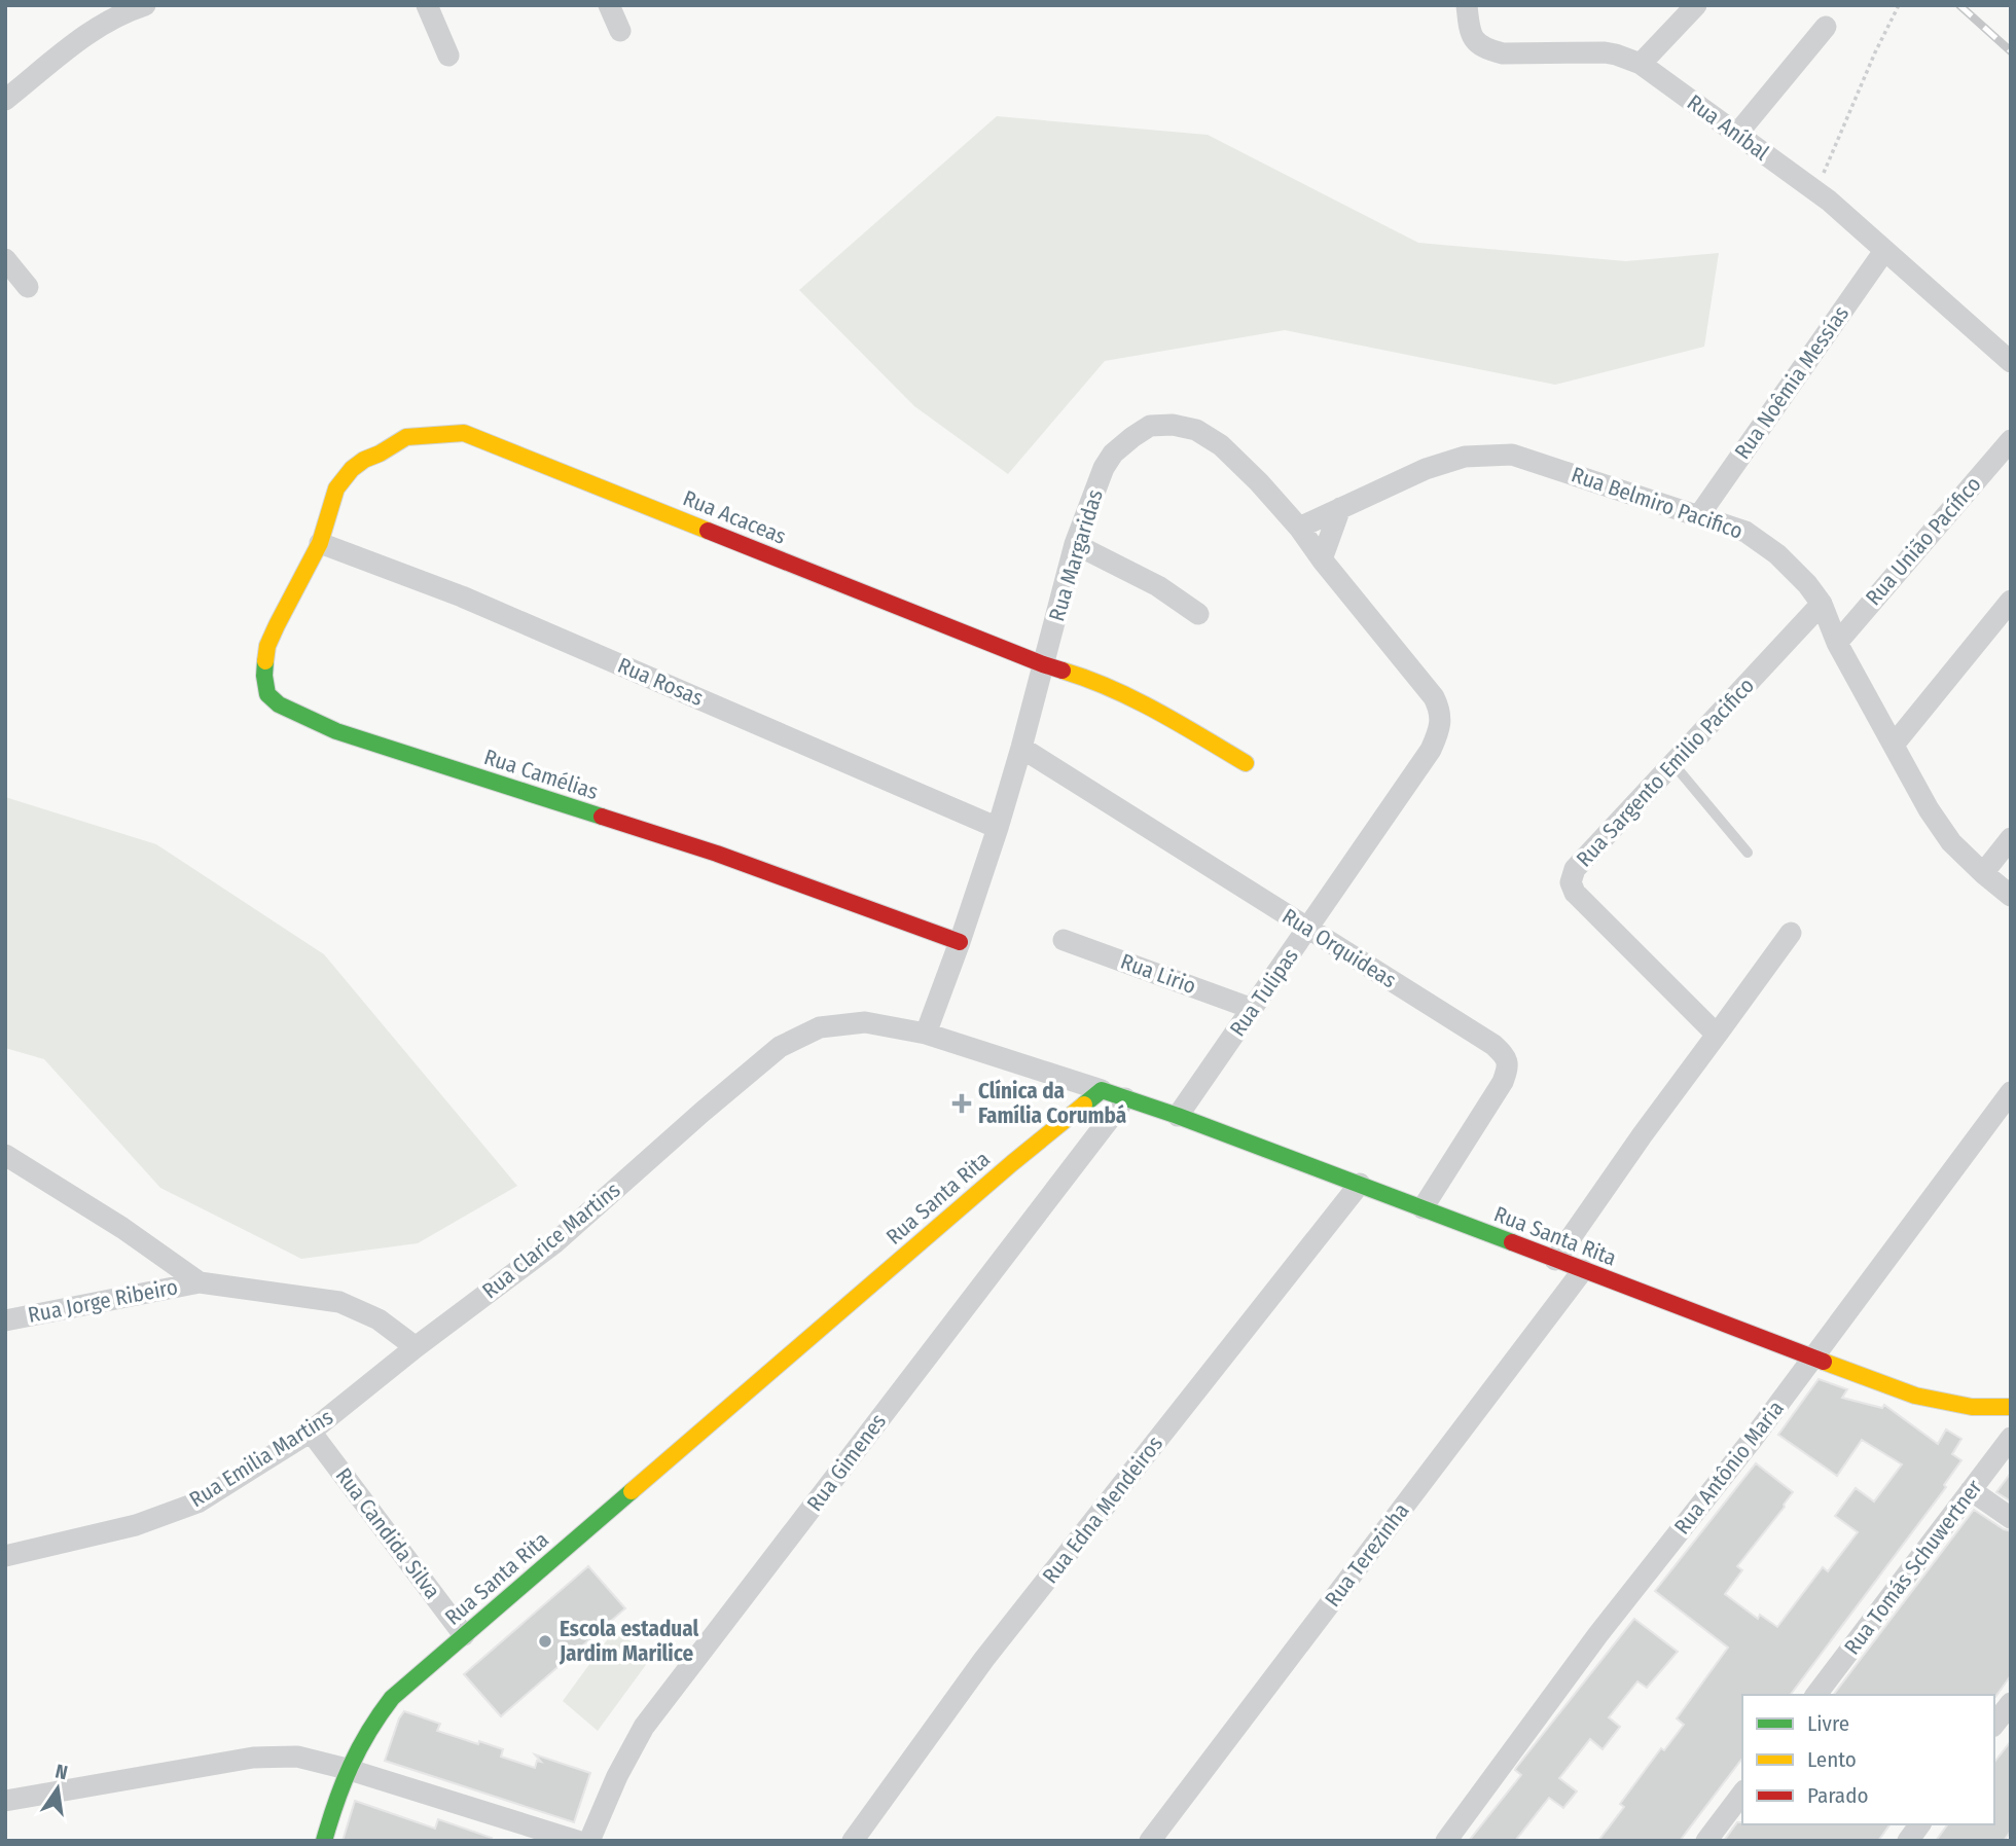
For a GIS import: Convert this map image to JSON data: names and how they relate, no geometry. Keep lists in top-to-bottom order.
{
  "streets": {
    "street": [
      "Rua Aníbal",
      "Rua Noêmia Messías",
      "Rua Belmiro Pacifico",
      "Rua Acaceas",
      "Rua União Pacífico",
      "Rua Margaridas",
      "Rua Rosas",
      "Rua Sargento Emilio Pacifico",
      "Rua Camélias",
      "Rua Orquideas",
      "Rua Lirio",
      "Rua Tulipas",
      "Rua Santa Rita",
      "Rua Clarice Martins",
      "Rua Jorge Ribeiro",
      "Rua Emilia Martins",
      "Rua Gimenes",
      "Rua Antônio Maria",
      "Rua Edna Mendeiros",
      "Rua Candida Silva",
      "Rua Terezinha",
      "Rua Tomás Schuwertner"
    ]
  },
  "crossings": [
    ["Rua Noêmia Messías", "Rua Belmiro Pacifico"],
    ["Rua Belmiro Pacifico", "Rua União Pacífico"],
    ["Rua Belmiro Pacifico", "Rua Margaridas"],
    ["Rua Belmiro Pacifico", "Rua Sargento Emilio Pacifico"],
    ["Rua Acaceas", "Rua Margaridas"],
    ["Rua Acaceas", "Rua Camélias"],
    ["Rua Margaridas", "Rua Rosas"],
    ["Rua Margaridas", "Rua Camélias"],
    ["Rua Margaridas", "Rua Orquideas"],
    ["Rua Margaridas", "Rua Tulipas"],
    ["Rua Margaridas", "Rua Clarice Martins"],
    ["Rua Rosas", "Rua Camélias"],
    ["Rua Orquideas", "Rua Tulipas"],
    ["Rua Orquideas", "Rua Santa Rita"],
    ["Rua Lirio", "Rua Tulipas"],
    ["Rua Tulipas", "Rua Santa Rita"],
    ["Rua Santa Rita", "Rua Clarice Martins"],
    ["Rua Santa Rita", "Rua Gimenes"],
    ["Rua Santa Rita", "Rua Antônio Maria"],
    ["Rua Santa Rita", "Rua Edna Mendeiros"],
    ["Rua Santa Rita", "Rua Candida Silva"],
    ["Rua Santa Rita", "Rua Terezinha"],
    ["Rua Clarice Martins", "Rua Emilia Martins"],
    ["Rua Emilia Martins", "Rua Candida Silva"]
  ],
  "places": {
    "health": ["Clínica da Família Corumbá"],
    "other": ["Escola estadual Jardim Marilice"]
  },
  "legend": ["Livre", "Lento", "Parado"],
  "north": "top"
}
